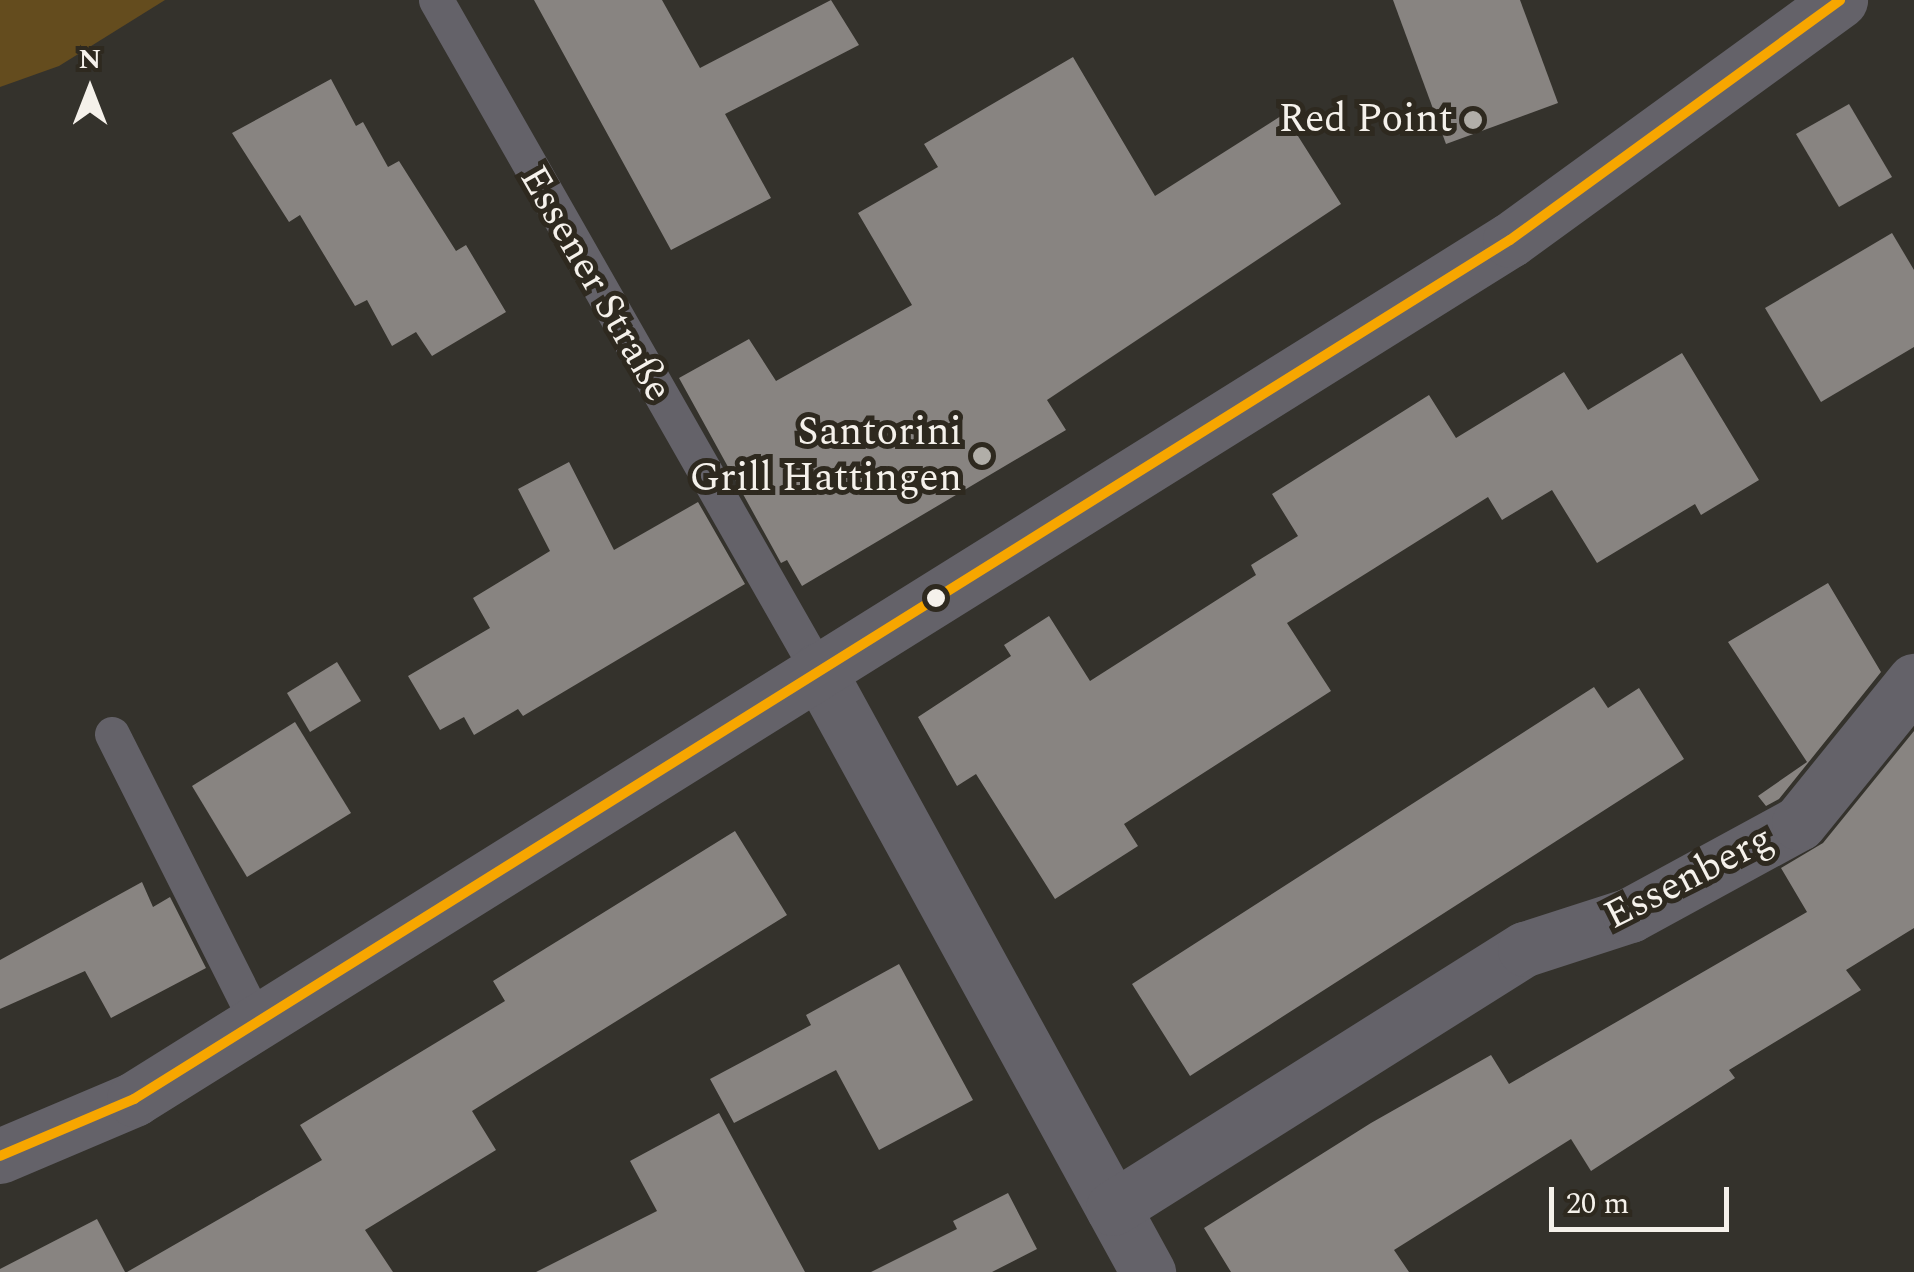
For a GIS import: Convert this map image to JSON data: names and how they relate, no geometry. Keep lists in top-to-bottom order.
{
  "streets": {
    "street": ["Essenberg"],
    "lane": ["Essener Straße"]
  },
  "places": ["Red Point", "Santorini Grill Hattingen"],
  "scale_bar": "20 m",
  "north": "top"
}
